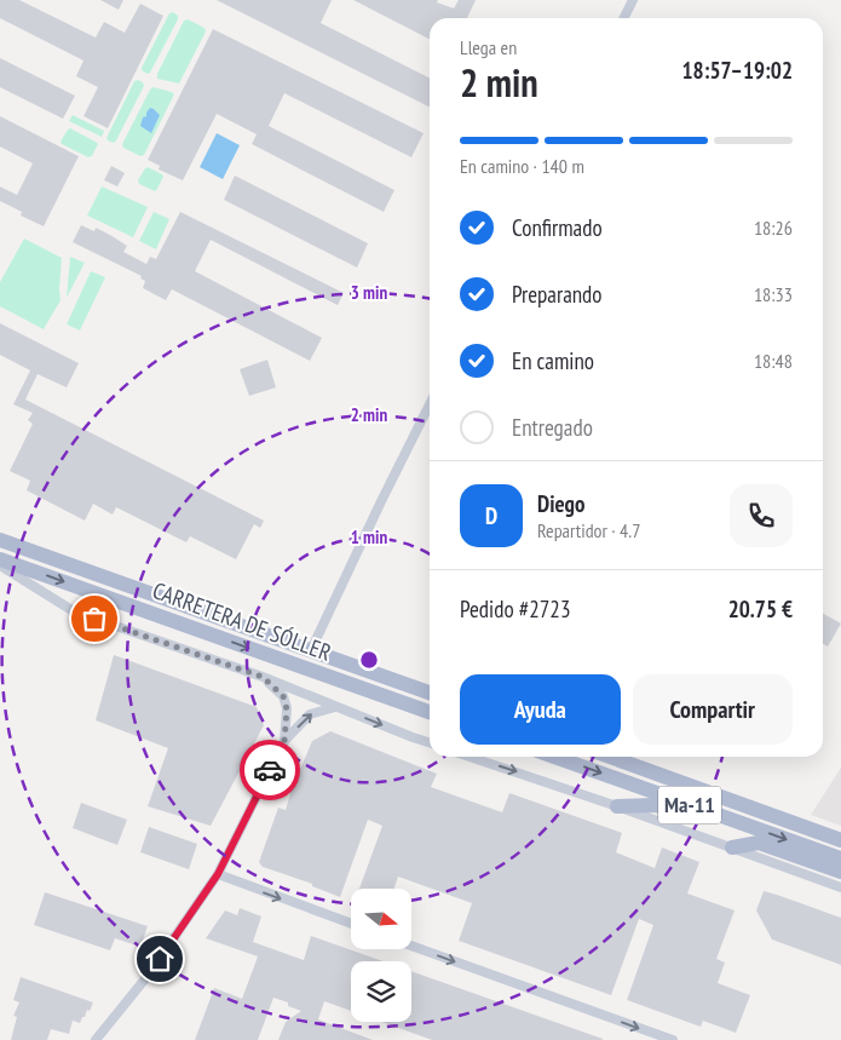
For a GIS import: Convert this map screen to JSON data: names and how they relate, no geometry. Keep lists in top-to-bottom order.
{
  "streets": {
    "main road": ["CARRETERA DE SÓLLER", "Ma-11"]
  },
  "north": "right",
  "page": {
    "heading": ["2 min", "Llega en", "18:57–19:02"],
    "panel": [
      "Diego",
      "Repartidor · 4.7",
      "Pedido #2723",
      "20.75 €"
    ],
    "bar": "En camino · 140 m",
    "list": [
      ["Confirmado", "18:26"],
      ["Preparando", "18:33"],
      ["En camino", "18:48"],
      "Entregado"
    ],
    "round": "D",
    "buttons": ["Ayuda", "Compartir"]
  },
  "rings": ["3 min", "2 min", "1 min"]
}
